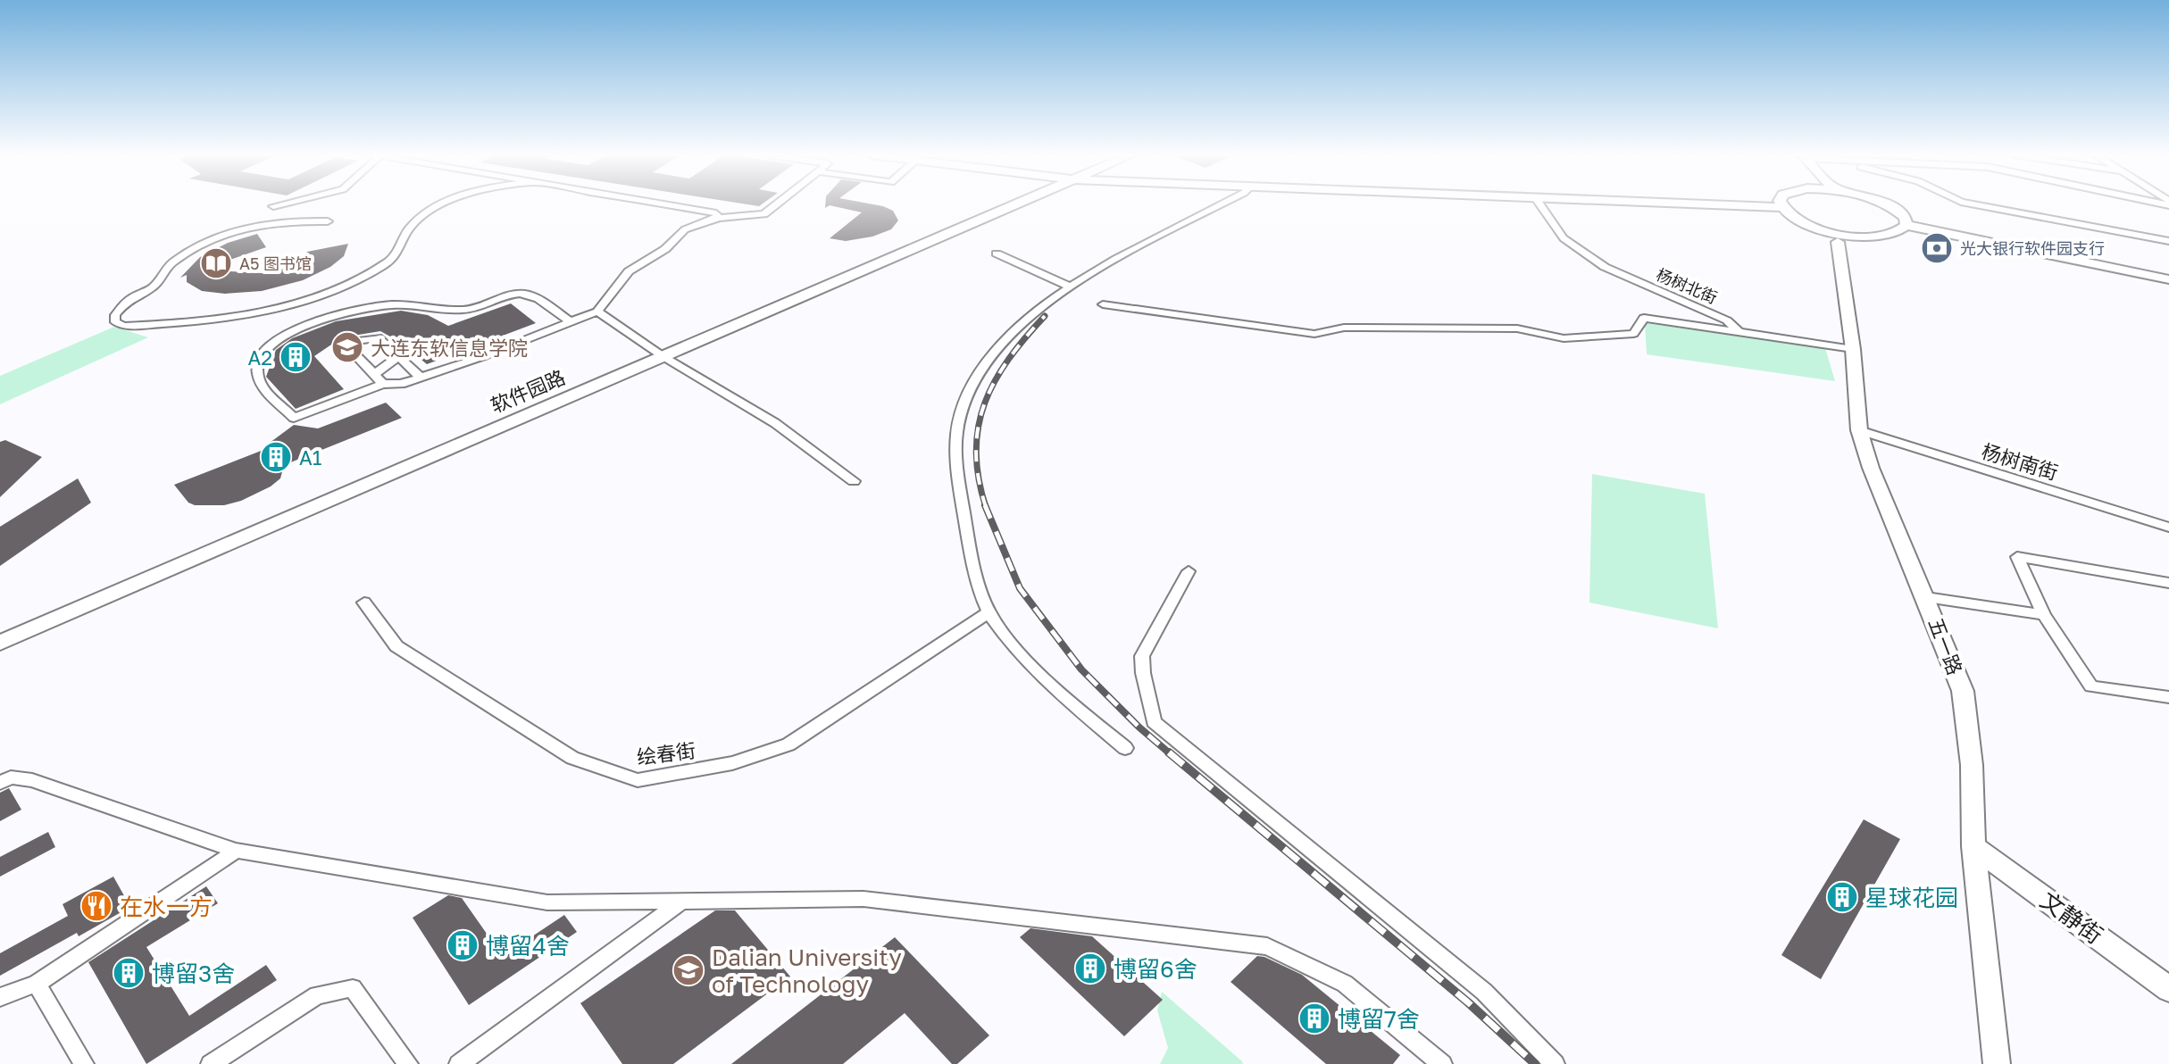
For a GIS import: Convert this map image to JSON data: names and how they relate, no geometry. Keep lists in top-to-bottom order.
{
  "streets": {
    "main road": ["软件园路", "五一路", "文静街"],
    "street": ["杨树北街", "杨树南街", "绘春街"]
  },
  "crossings": [
    ["杨树北街", "五一路"],
    ["杨树南街", "五一路"],
    ["五一路", "文静街"]
  ],
  "places": {
    "bank": ["光大银行软件园支行"],
    "library": ["A5 图书馆"],
    "school or university": ["大连东软信息学院", "Dalian University of Technology"],
    "building": [
      "A2",
      "A1",
      "星球花园",
      "博留4舍",
      "博留6舍",
      "博留3舍",
      "博留7舍"
    ],
    "restaurant": ["在水一方"]
  }
}
